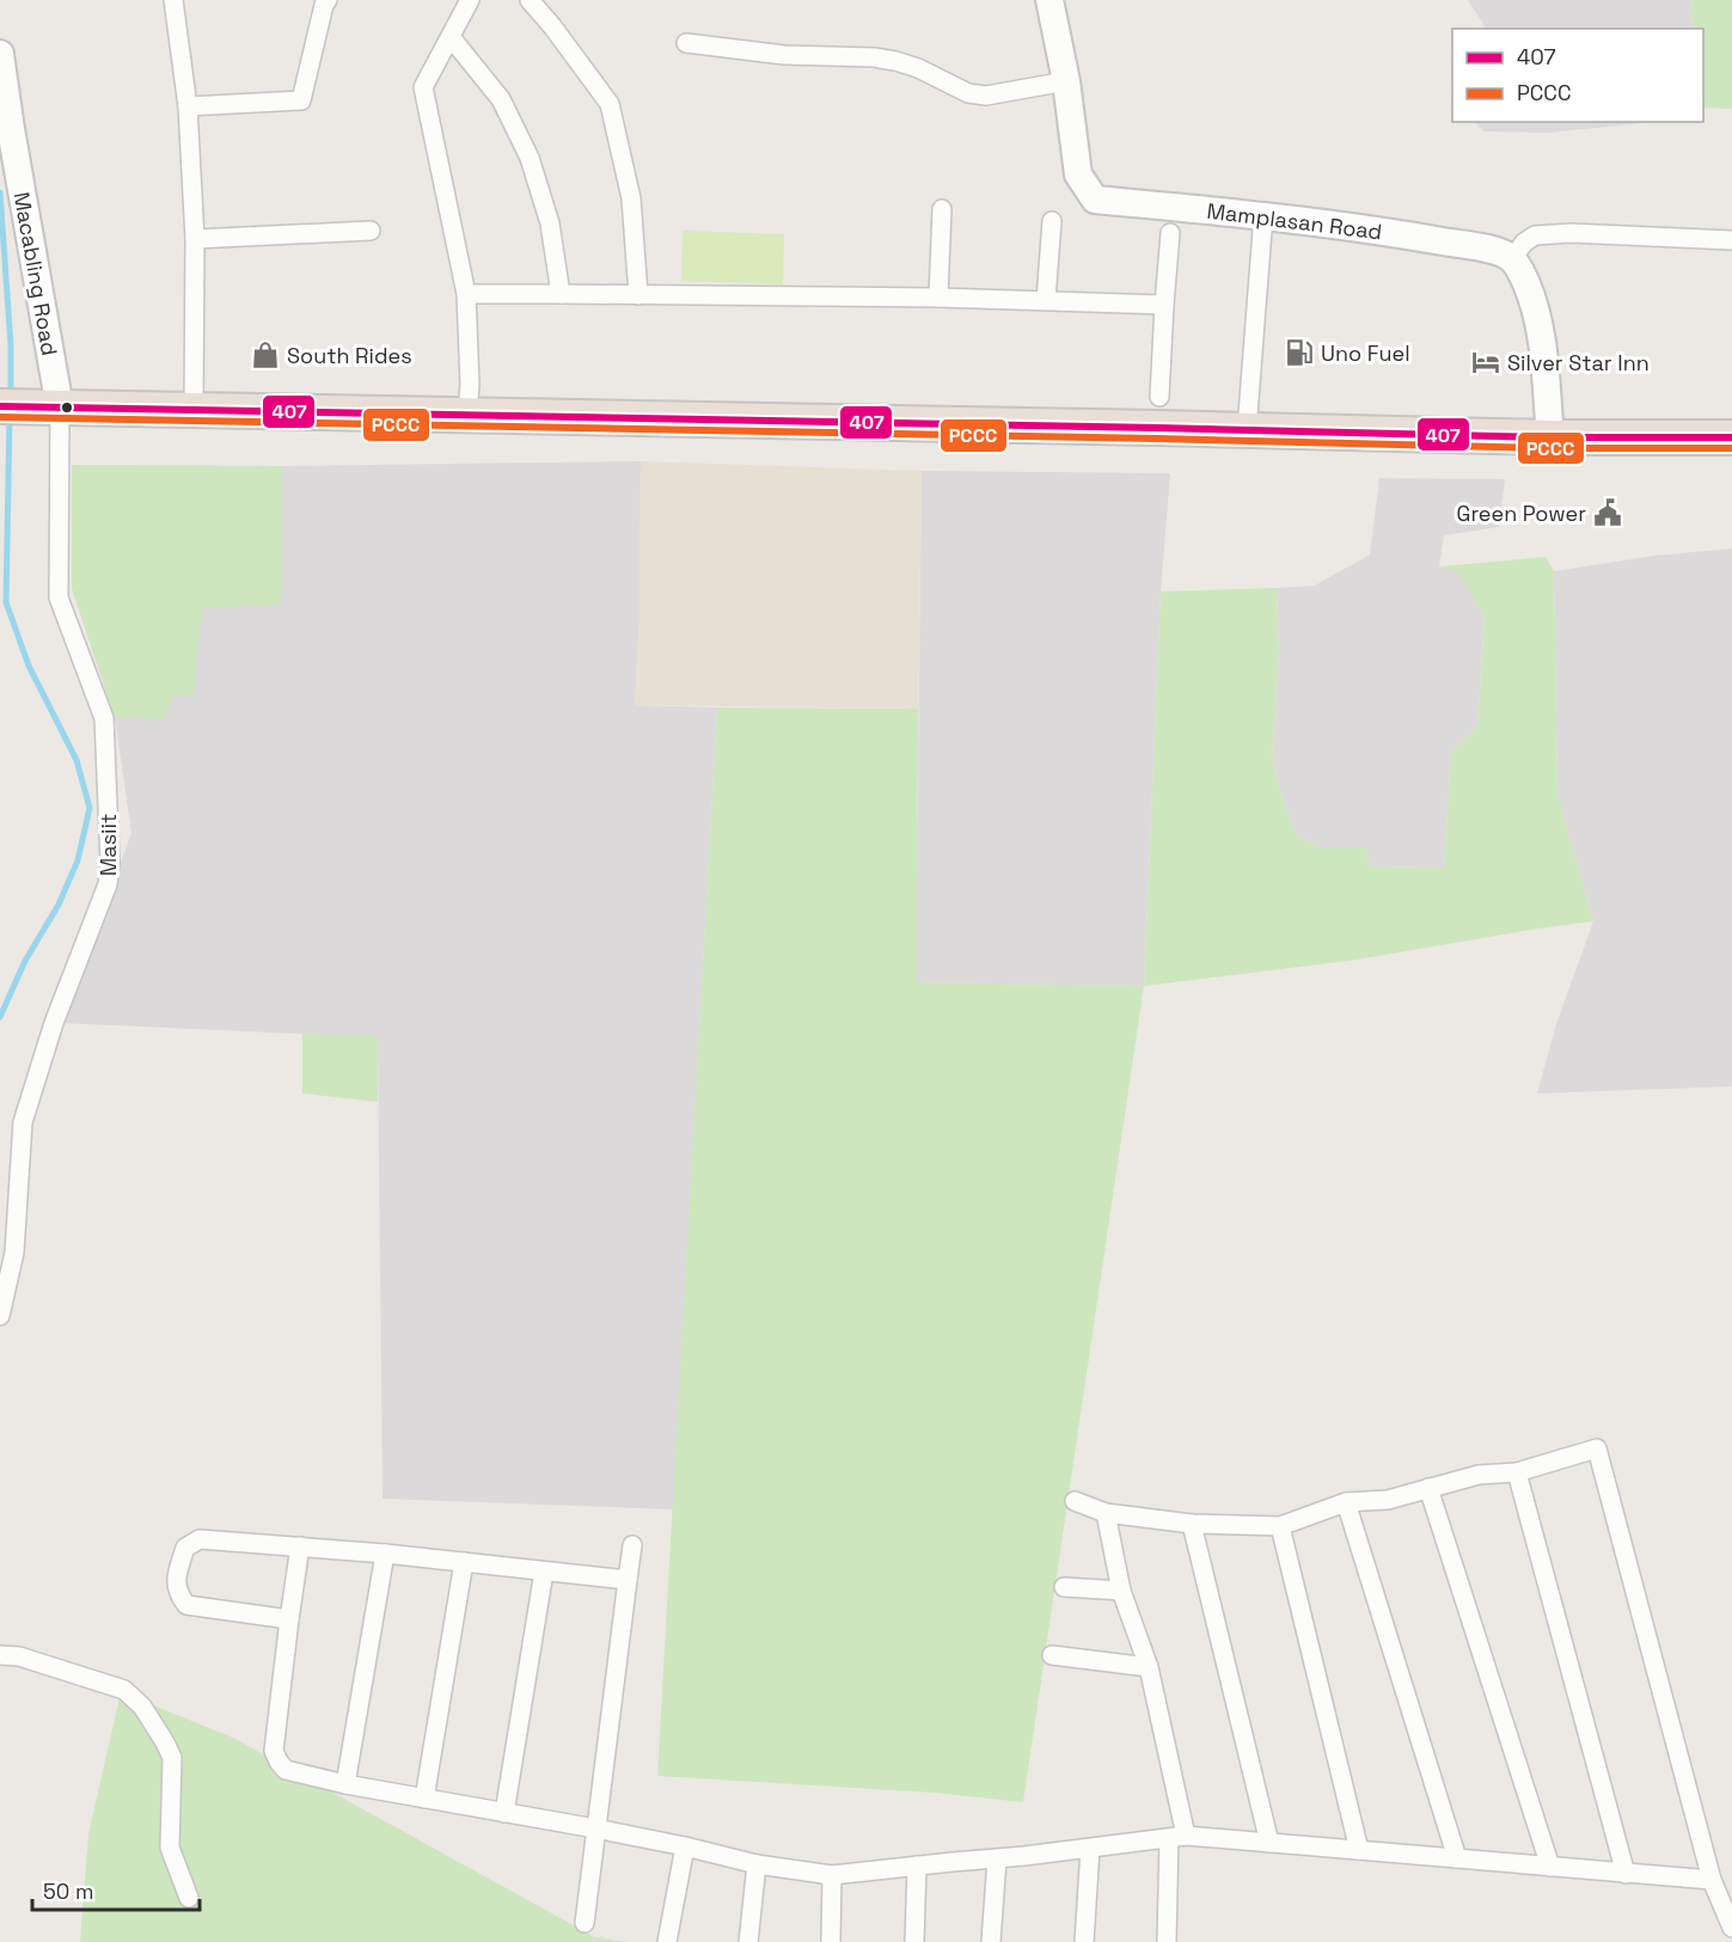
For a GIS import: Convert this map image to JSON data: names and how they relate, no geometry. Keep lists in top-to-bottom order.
{
  "streets": {
    "street": ["Mamplasan Road", "Macabling Road", "Masiit"]
  },
  "crossings": [
    ["Macabling Road", "Masiit"]
  ],
  "places": {
    "fuel station": ["Uno Fuel"],
    "shop": ["South Rides"],
    "hotel": ["Silver Star Inn"],
    "public building": ["Green Power"]
  },
  "lines": ["transit line 407", "transit line PCCC"],
  "legend": ["407", "PCCC"],
  "scale_bar": "50 m"
}
